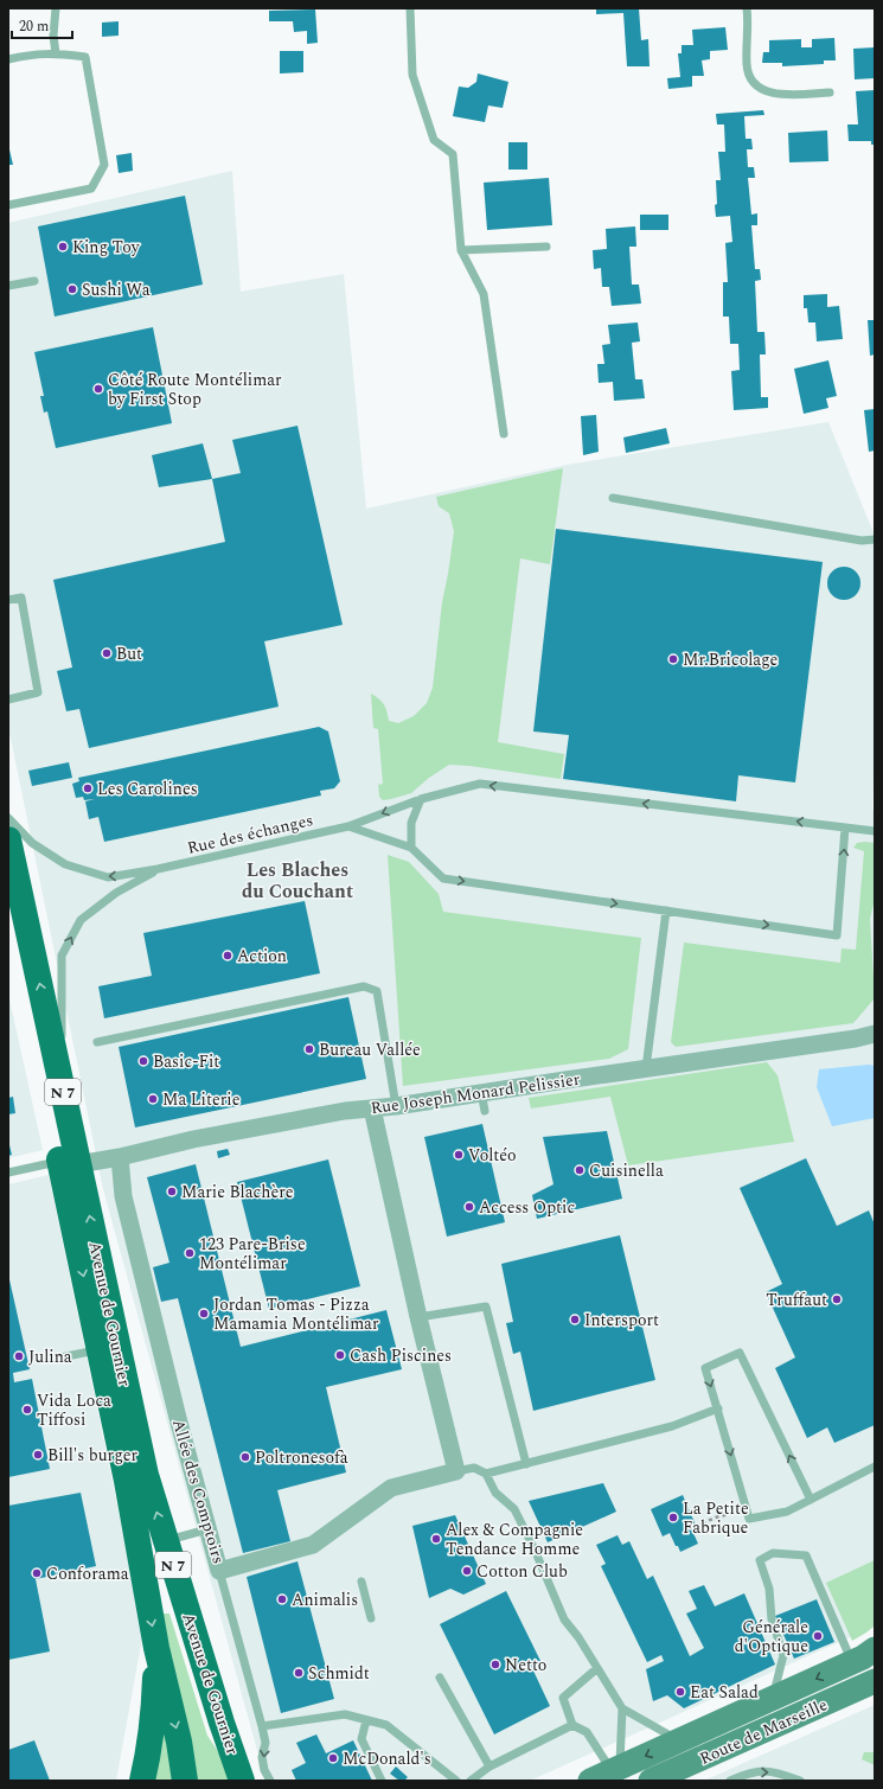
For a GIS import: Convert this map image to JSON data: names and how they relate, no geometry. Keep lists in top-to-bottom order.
{
  "streets": {
    "main road": ["N 7", "Avenue de Gournier", "Route de Marseille"],
    "street": ["Rue Joseph Monard Pelissier", "Allée des Comptoirs"],
    "lane": ["Rue des échanges"]
  },
  "crossings": [
    ["N 7", "Avenue de Gournier"],
    ["Rue Joseph Monard Pelissier", "Avenue de Gournier"],
    ["Rue Joseph Monard Pelissier", "Allée des Comptoirs"]
  ],
  "one_way": ["Rue des échanges"],
  "districts": ["Les Blaches du Couchant"],
  "places": [
    "King Toy",
    "Sushi Wa",
    "Côté Route Montélimar by First Stop",
    "But",
    "Mr.Bricolage",
    "Les Carolines",
    "Action",
    "Bureau Vallée",
    "Basic-Fit",
    "Ma Literie",
    "Voltéo",
    "Cuisinella",
    "Marie Blachère",
    "Access Optic",
    "123 Pare-Brise Montélimar",
    "Truffaut",
    "Jordan Tomas - Pizza Mamamia Montélimar",
    "Intersport",
    "Cash Piscines",
    "Julina",
    "Vida Loca Tiffosi",
    "Bill's burger",
    "Poltronesofà",
    "La Petite Fabrique",
    "Alex & Compagnie Tendance Homme",
    "Cotton Club",
    "Conforama",
    "Animalis",
    "Générale d'Optique",
    "Netto",
    "Schmidt",
    "Eat Salad",
    "McDonald's"
  ],
  "scale_bar": "20 m"
}
